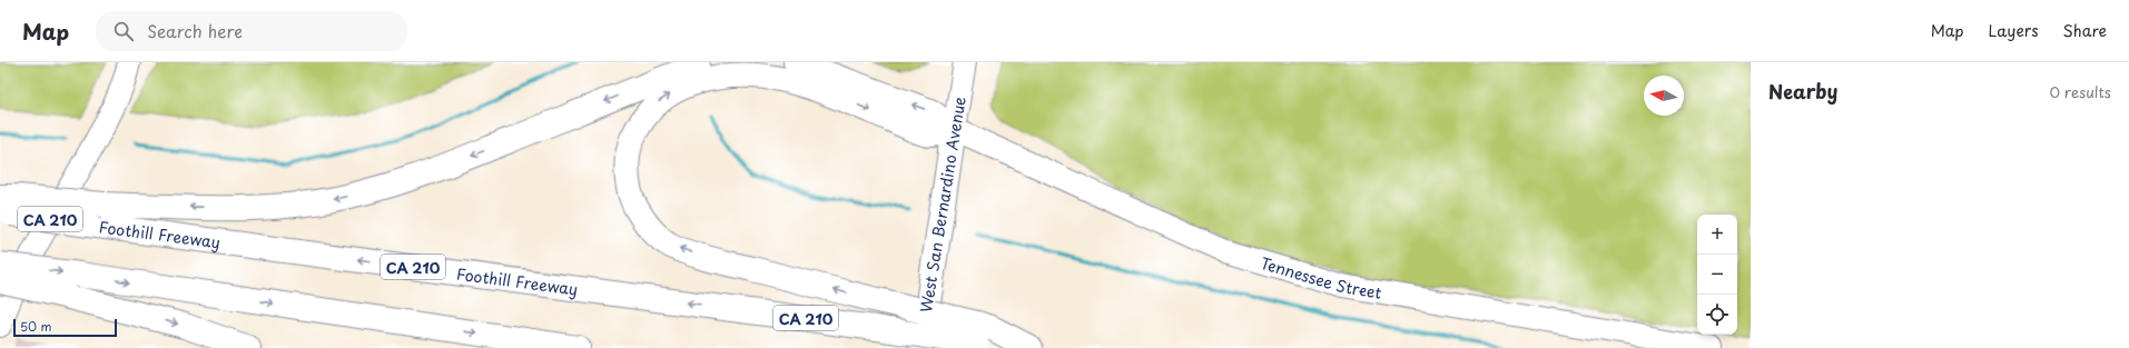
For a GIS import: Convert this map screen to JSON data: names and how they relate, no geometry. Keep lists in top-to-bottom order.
{
  "streets": {
    "main road": ["West San Bernardino Avenue", "CA 210", "Foothill Freeway"],
    "street": ["Tennessee Street"]
  },
  "crossings": [
    ["West San Bernardino Avenue", "Tennessee Street"]
  ],
  "scale_bar": "50 m",
  "north": "left",
  "page": {
    "header": "Map",
    "search": "Search here",
    "nav": ["Map", "Layers", "Share"],
    "heading": ["Nearby", "0 results"],
    "map_buttons": ["+", "−"],
    "scale": "50 m"
  }
}
